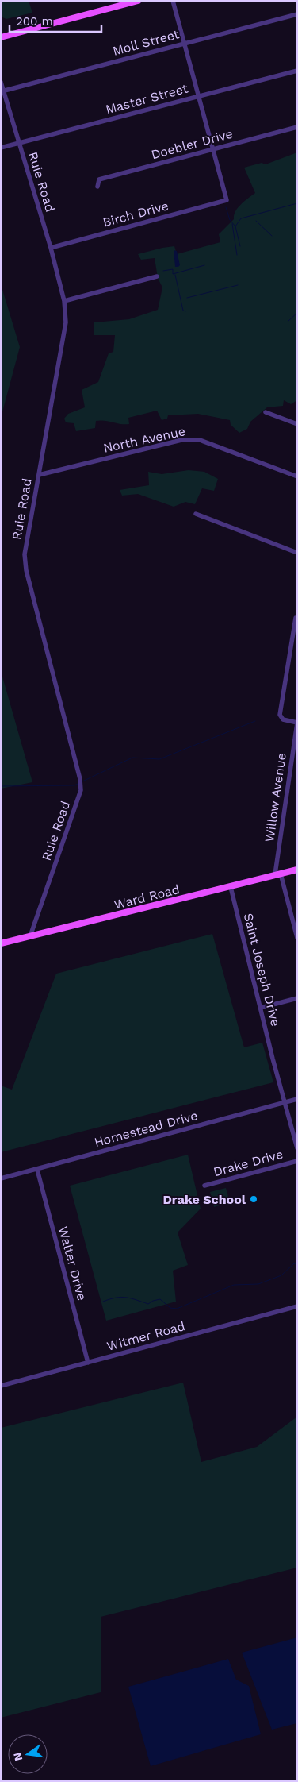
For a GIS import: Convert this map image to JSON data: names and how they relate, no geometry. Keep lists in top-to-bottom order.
{
  "streets": {
    "main road": ["Ward Road"],
    "street": [
      "Moll Street",
      "Master Street",
      "Doebler Drive",
      "Ruie Road",
      "Birch Drive",
      "North Avenue",
      "Willow Avenue",
      "Saint Joseph Drive",
      "Homestead Drive",
      "Drake Drive",
      "Walter Drive",
      "Witmer Road"
    ]
  },
  "crossings": [
    ["Moll Street", "Ruie Road"],
    ["Master Street", "Ruie Road"],
    ["Doebler Drive", "Birch Drive"],
    ["Ruie Road", "Birch Drive"],
    ["Ruie Road", "North Avenue"],
    ["Ruie Road", "Ward Road"],
    ["Willow Avenue", "Ward Road"],
    ["Ward Road", "Saint Joseph Drive"],
    ["Saint Joseph Drive", "Homestead Drive"],
    ["Homestead Drive", "Walter Drive"],
    ["Walter Drive", "Witmer Road"]
  ],
  "places": ["Drake School"],
  "scale_bar": "200 m",
  "north": "left"
}
